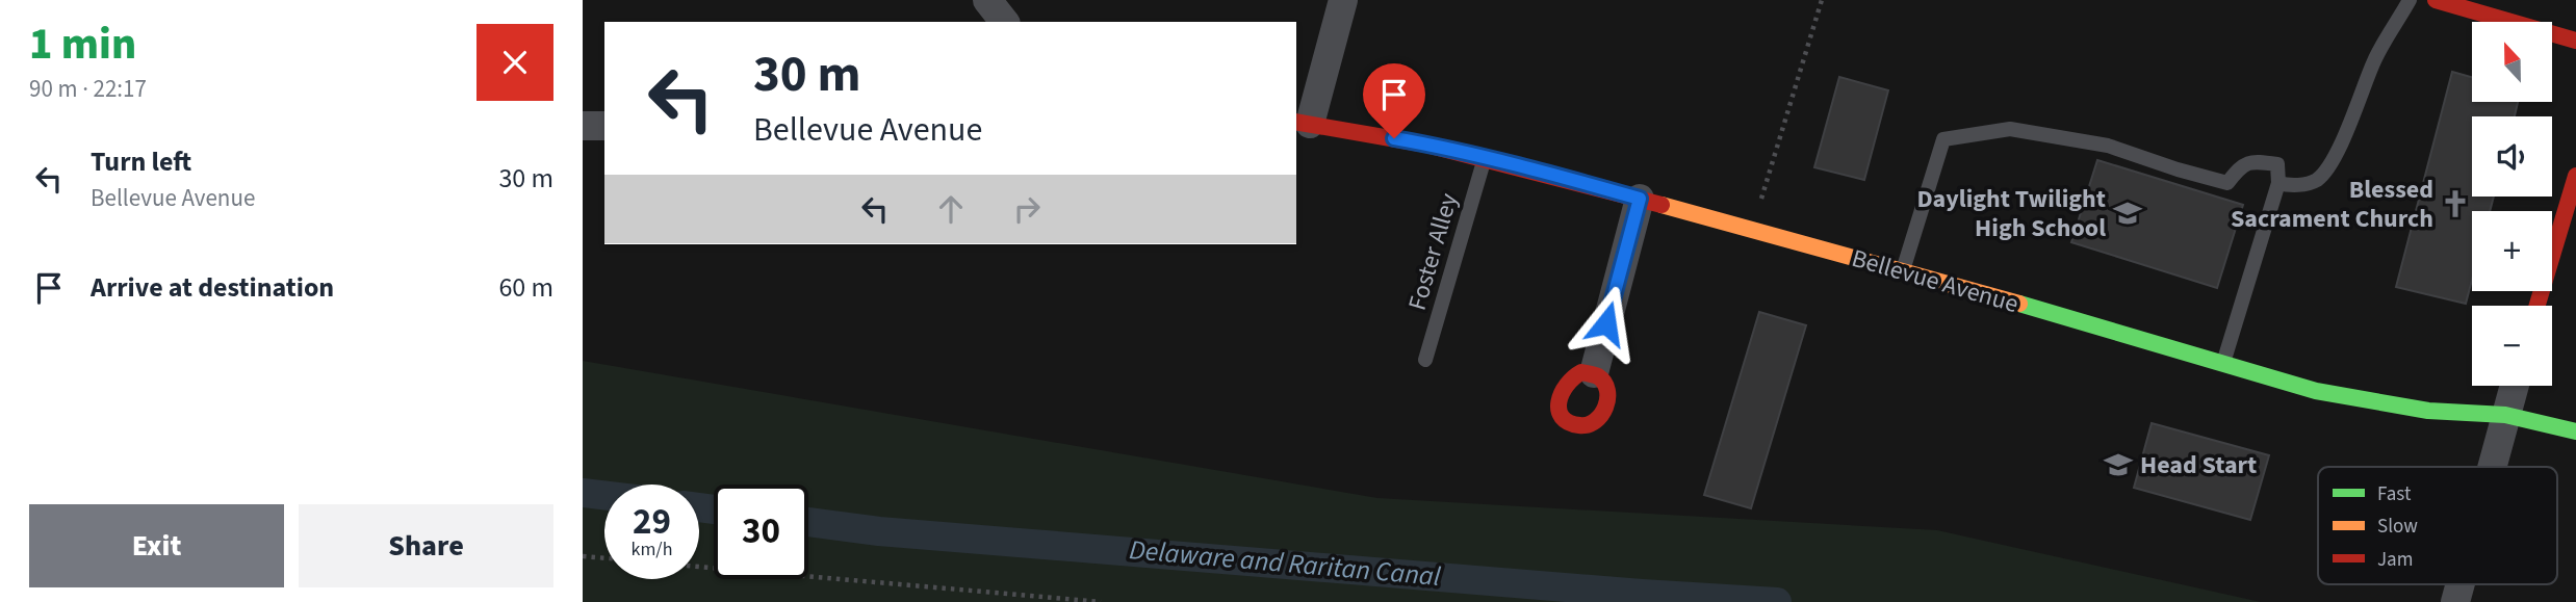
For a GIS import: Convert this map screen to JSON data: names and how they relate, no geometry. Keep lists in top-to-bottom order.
{
  "streets": {
    "street": ["Bellevue Avenue"],
    "lane": ["Foster Alley"]
  },
  "crossings": [
    ["Foster Alley", "Bellevue Avenue"]
  ],
  "water": ["Delaware and Raritan Canal"],
  "places": {
    "church": ["Blessed Sacrament Church"],
    "school or university": ["Daylight Twilight High School", "Head Start"]
  },
  "legend": ["Fast", "Slow", "Jam"],
  "north": "top",
  "page": {
    "heading": ["1 min", "90 m · 22:17"],
    "map_buttons": ["+", "−"],
    "turn": ["30 m", "Bellevue Avenue"],
    "list": [
      {
        "name": "Turn left",
        "note": "Bellevue Avenue",
        "value": "30 m"
      },
      {
        "name": "Arrive at destination",
        "value": "60 m"
      }
    ],
    "speed": "29 km/h",
    "limit": "30",
    "buttons": ["Exit", "Share"]
  }
}
